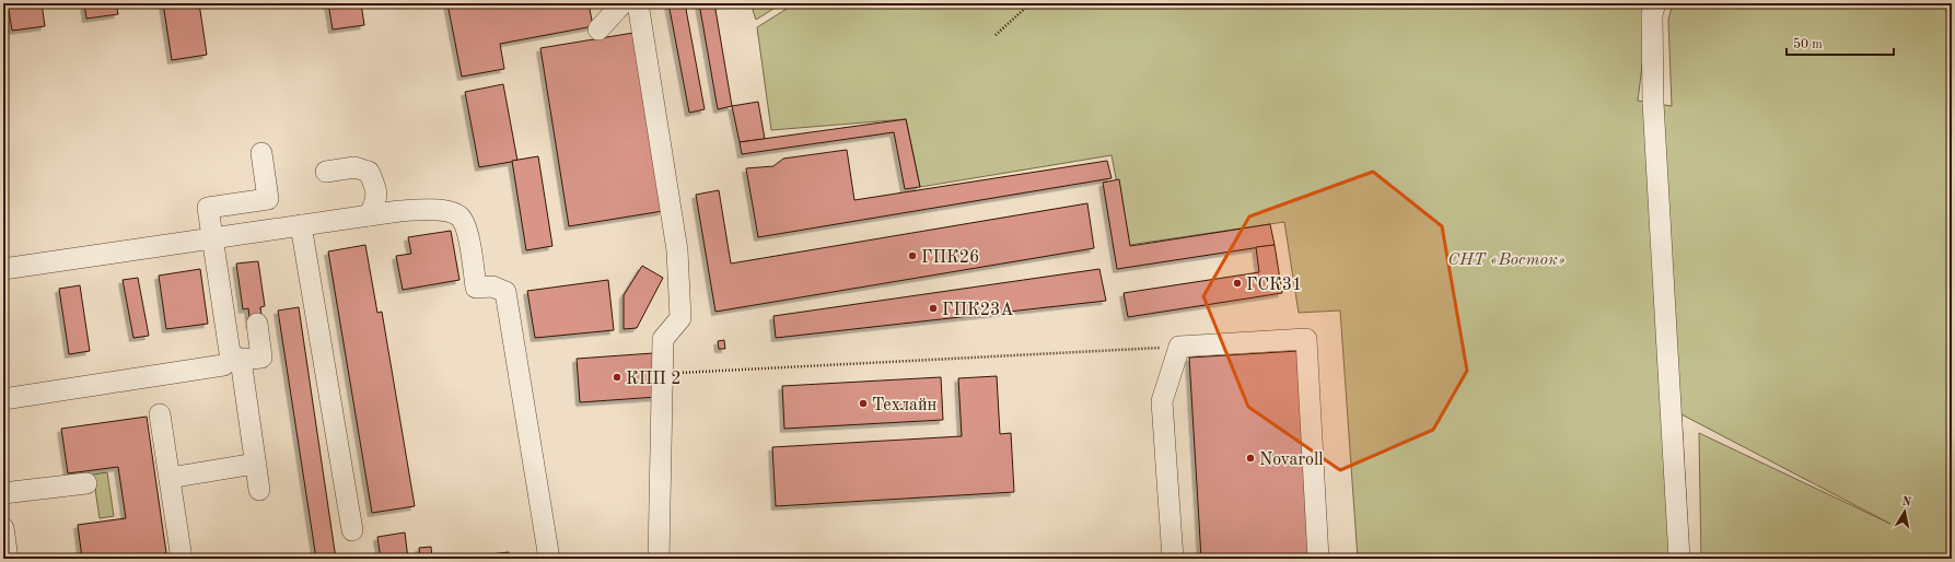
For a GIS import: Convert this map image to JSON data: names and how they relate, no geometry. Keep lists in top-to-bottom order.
{
  "parks": ["СНТ «Восток»"],
  "places": [
    "ГПК26",
    "ГСК31",
    "ГПК23А",
    "КПП 2",
    "Техлайн",
    "Novaroll"
  ],
  "scale_bar": "50 m",
  "north": "top"
}
